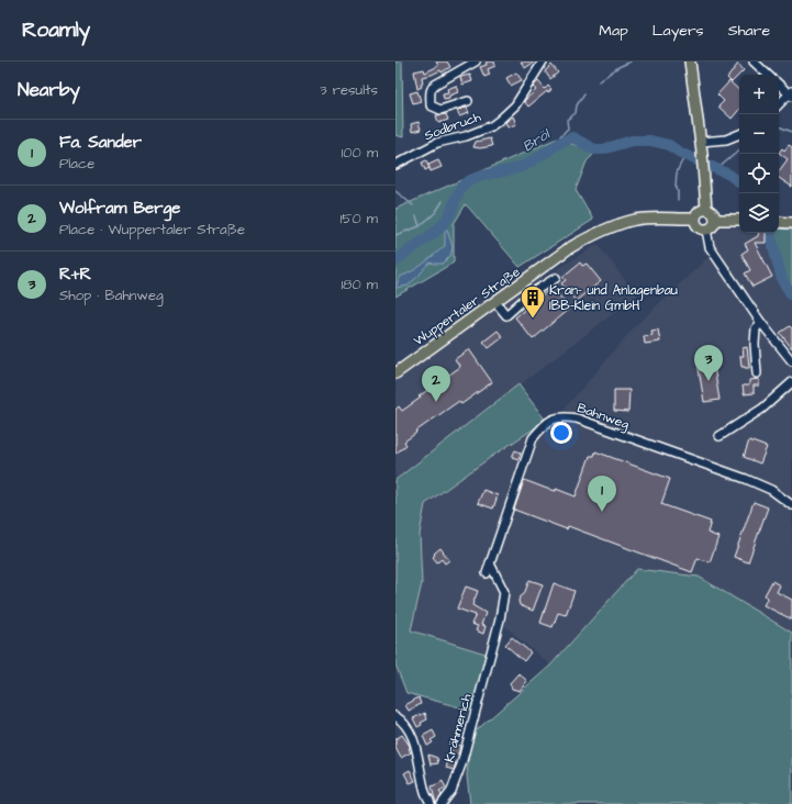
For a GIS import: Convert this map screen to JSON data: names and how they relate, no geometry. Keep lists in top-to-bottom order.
{
  "streets": {
    "main road": ["Wuppertaler Straße"],
    "street": ["Sodbruch", "Bahnweg", "Krähmerich"]
  },
  "crossings": [
    ["Bahnweg", "Krähmerich"]
  ],
  "water": ["Bröl"],
  "places": {
    "building": ["Kran- und Anlagenbau IBB-Klein GmbH"]
  },
  "page": {
    "header": "Roamly",
    "nav": ["Map", "Layers", "Share"],
    "heading": ["Nearby", "3 results"],
    "map_buttons": ["+", "−"],
    "list": [
      {
        "mark": "1",
        "name": "Fa. Sander",
        "note": "Place",
        "value": "100 m"
      },
      {
        "mark": "2",
        "name": "Wolfram Berge",
        "note": "Place · Wuppertaler Straße",
        "value": "150 m"
      },
      {
        "mark": "3",
        "name": "R+R",
        "note": "Shop · Bahnweg",
        "value": "180 m"
      }
    ],
    "pins": ["3", "2", "1"]
  }
}
